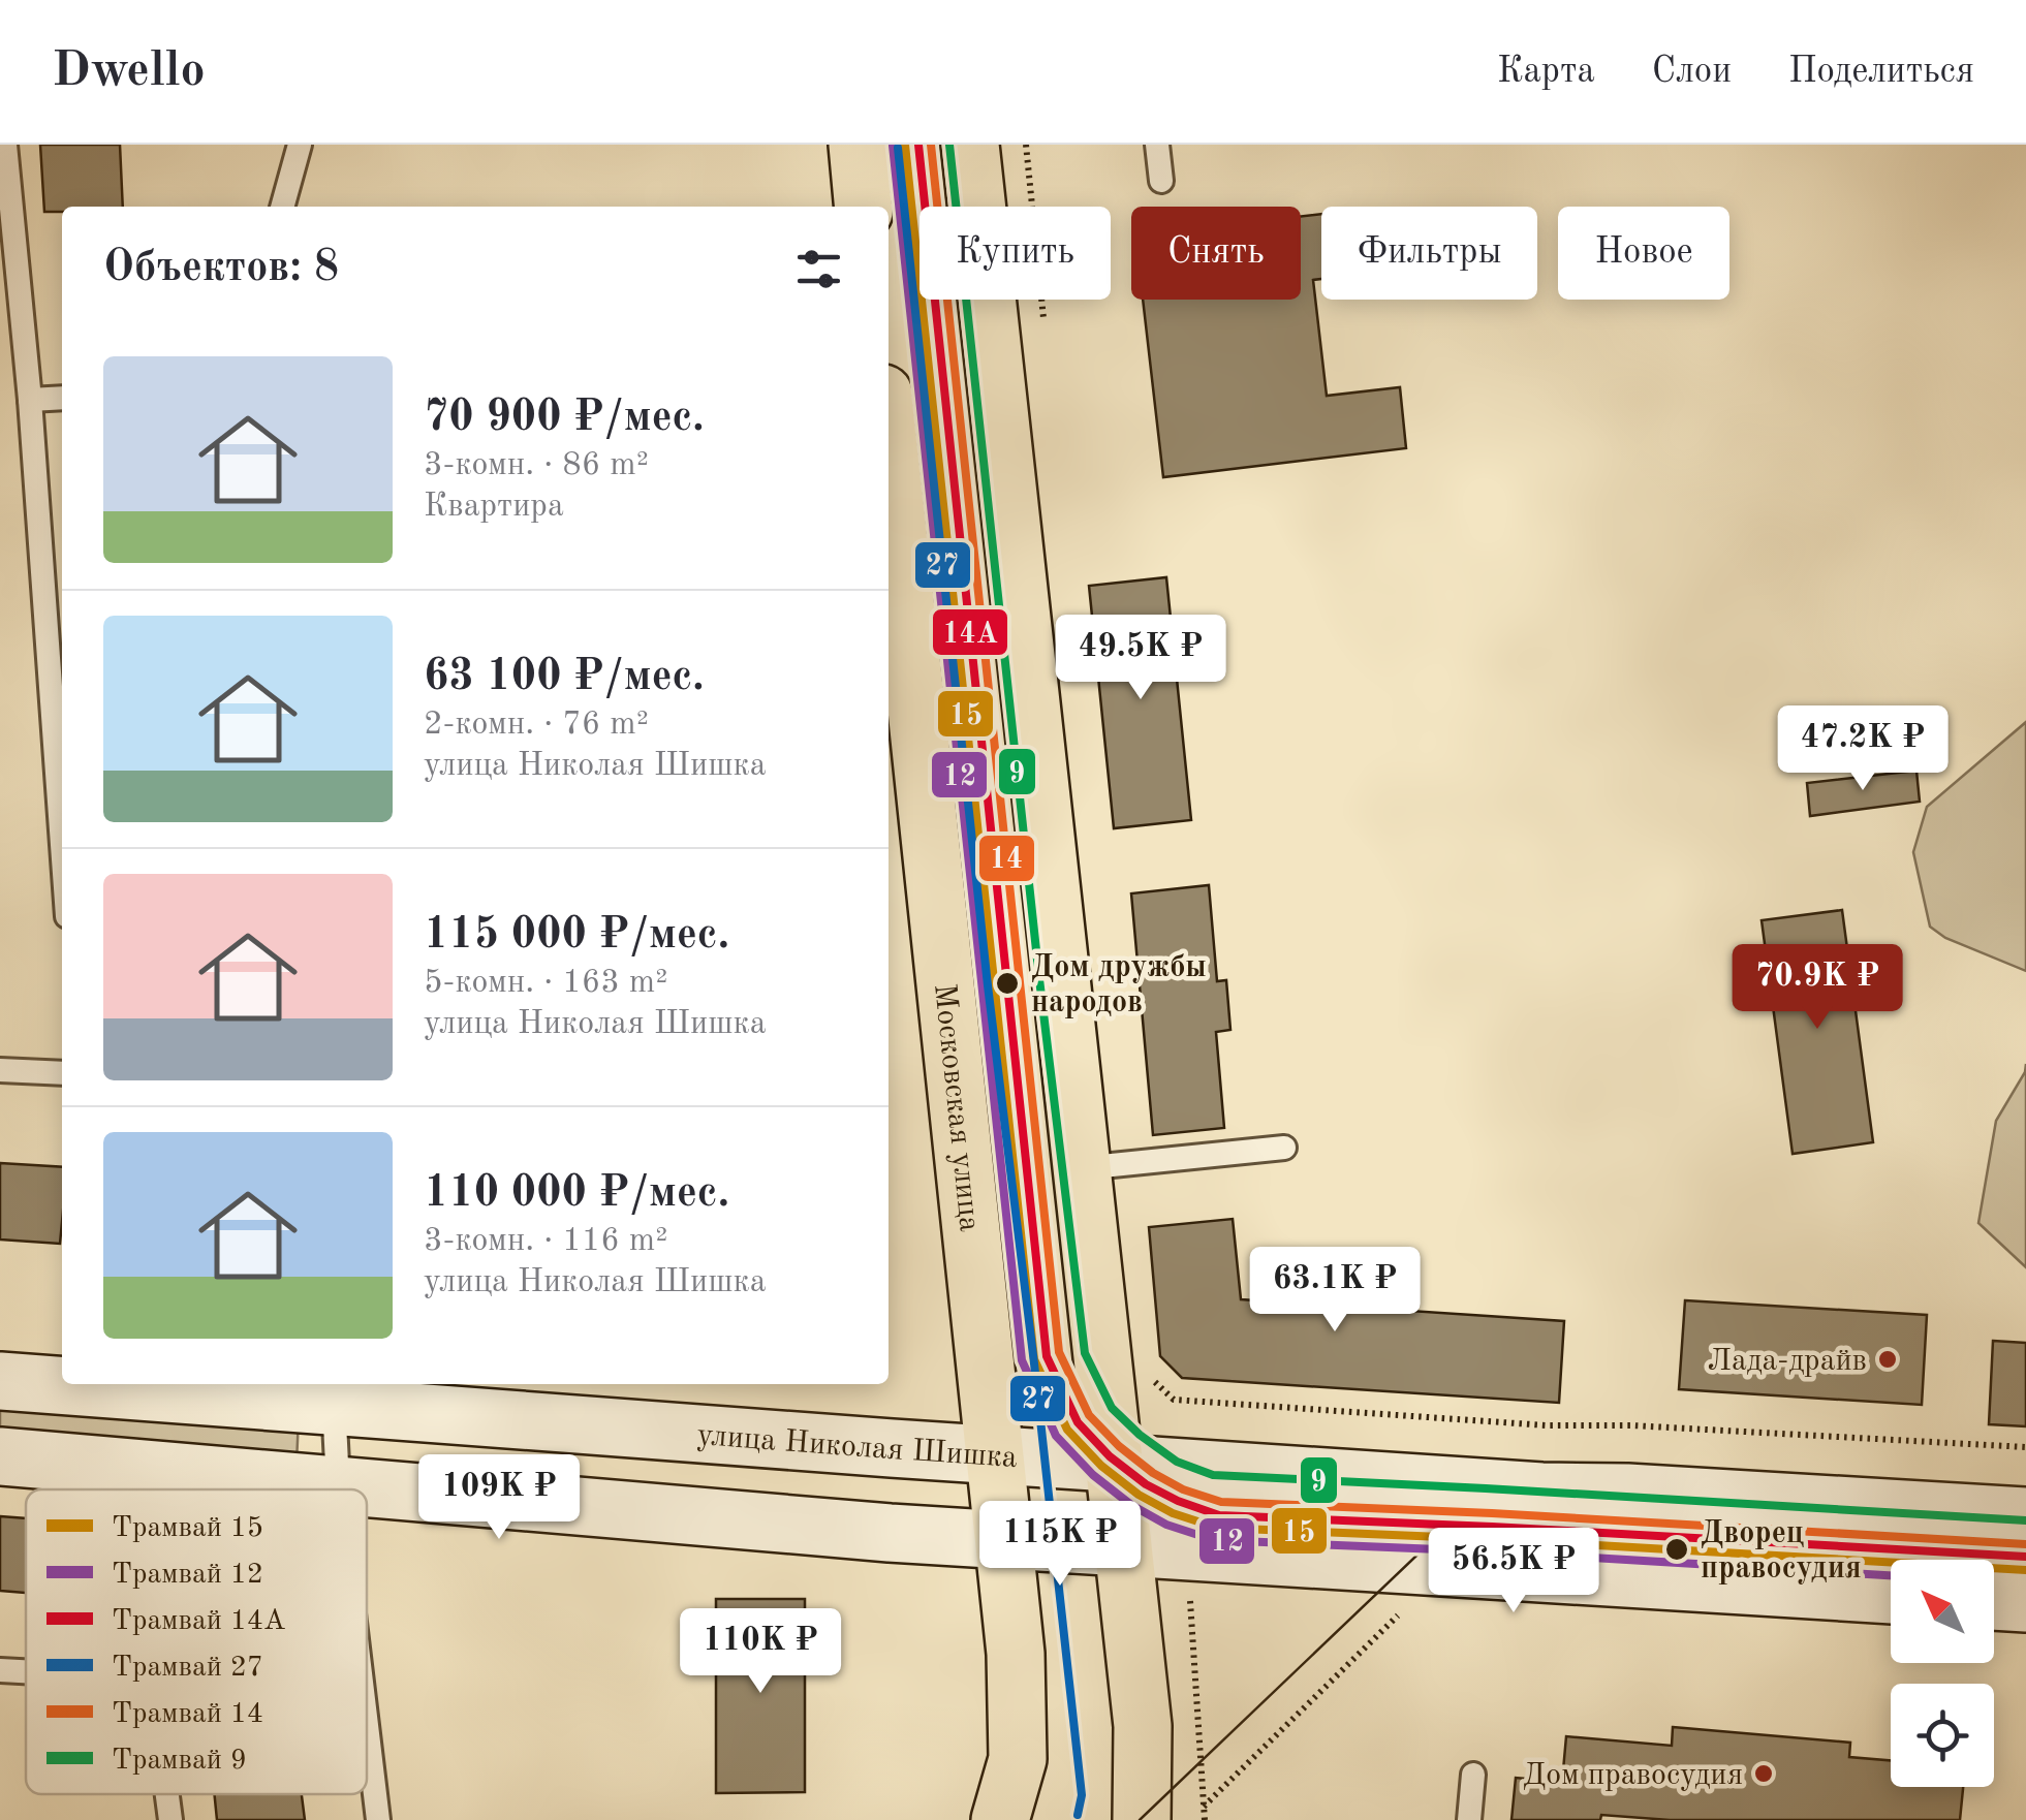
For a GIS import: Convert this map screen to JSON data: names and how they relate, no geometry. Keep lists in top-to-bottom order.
{
  "streets": {
    "main road": ["Московская улица", "улица Николая Шишка"]
  },
  "crossings": [
    ["Московская улица", "улица Николая Шишка"]
  ],
  "places": [
    "Дом дружбы народов",
    "Лада-драйв",
    "Дворец правосудия",
    "Дом правосудия"
  ],
  "lines": [
    "tram line 15",
    "tram line 14А",
    "tram line 14",
    "tram line 9",
    "tram line 12",
    "tram line 27"
  ],
  "legend": [
    "Трамвай 15",
    "Трамвай 12",
    "Трамвай 14А",
    "Трамвай 27",
    "Трамвай 14",
    "Трамвай 9"
  ],
  "north": "top left",
  "page": {
    "header": "Dwello",
    "nav": ["Карта", "Слои", "Поделиться"],
    "chip": [
      "Купить",
      "Снять",
      "Фильтры",
      "Новое"
    ],
    "heading": "Объектов: 8",
    "list": [
      {
        "name": "70 900 ₽/мес.",
        "note": "3-комн. · 86 m² · Квартира"
      },
      {
        "name": "63 100 ₽/мес.",
        "note": "2-комн. · 76 m² · улица Николая Шишка"
      },
      {
        "name": "115 000 ₽/мес.",
        "note": "5-комн. · 163 m² · улица Николая Шишка"
      },
      {
        "name": "110 000 ₽/мес.",
        "note": "3-комн. · 116 m² · улица Николая Шишка"
      }
    ],
    "price": [
      "49.5K ₽",
      "47.2K ₽",
      "70.9K ₽",
      "63.1K ₽",
      "109K ₽",
      "115K ₽",
      "56.5K ₽",
      "110K ₽"
    ]
  }
}
